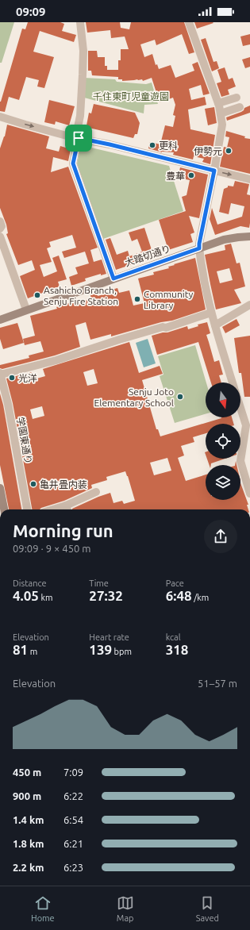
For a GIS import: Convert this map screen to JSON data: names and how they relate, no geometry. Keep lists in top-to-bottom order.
{
  "streets": {
    "street": ["大踏切通り", "学園東通り"]
  },
  "parks": ["千住東町児童遊園"],
  "places": [
    "更科",
    "伊勢元",
    "豊華",
    "Asahicho Branch, Senju Fire Station",
    "Community Library",
    "光洋",
    "Senju Joto Elementary School",
    "亀井畳内装"
  ],
  "north": "bottom",
  "page": {
    "status": "09:09",
    "heading": ["Morning run", "09:09 · 9 × 450 m"],
    "stats": [
      ["Distance", "4.05 km"],
      ["Time", "27:32"],
      ["Pace", "6:48 /km"],
      ["Elevation", "81 m"],
      ["Heart rate", "139 bpm"],
      ["kcal", "318"]
    ],
    "chart": ["Elevation", "51–57 m"],
    "list": [
      {
        "name": "450 m",
        "note": "7:09"
      },
      {
        "name": "900 m",
        "note": "6:22"
      },
      {
        "name": "1.4 km",
        "note": "6:54"
      },
      {
        "name": "1.8 km",
        "note": "6:21"
      },
      {
        "name": "2.2 km",
        "note": "6:23"
      }
    ],
    "tabs": ["Home", "Map", "Saved"]
  }
}
